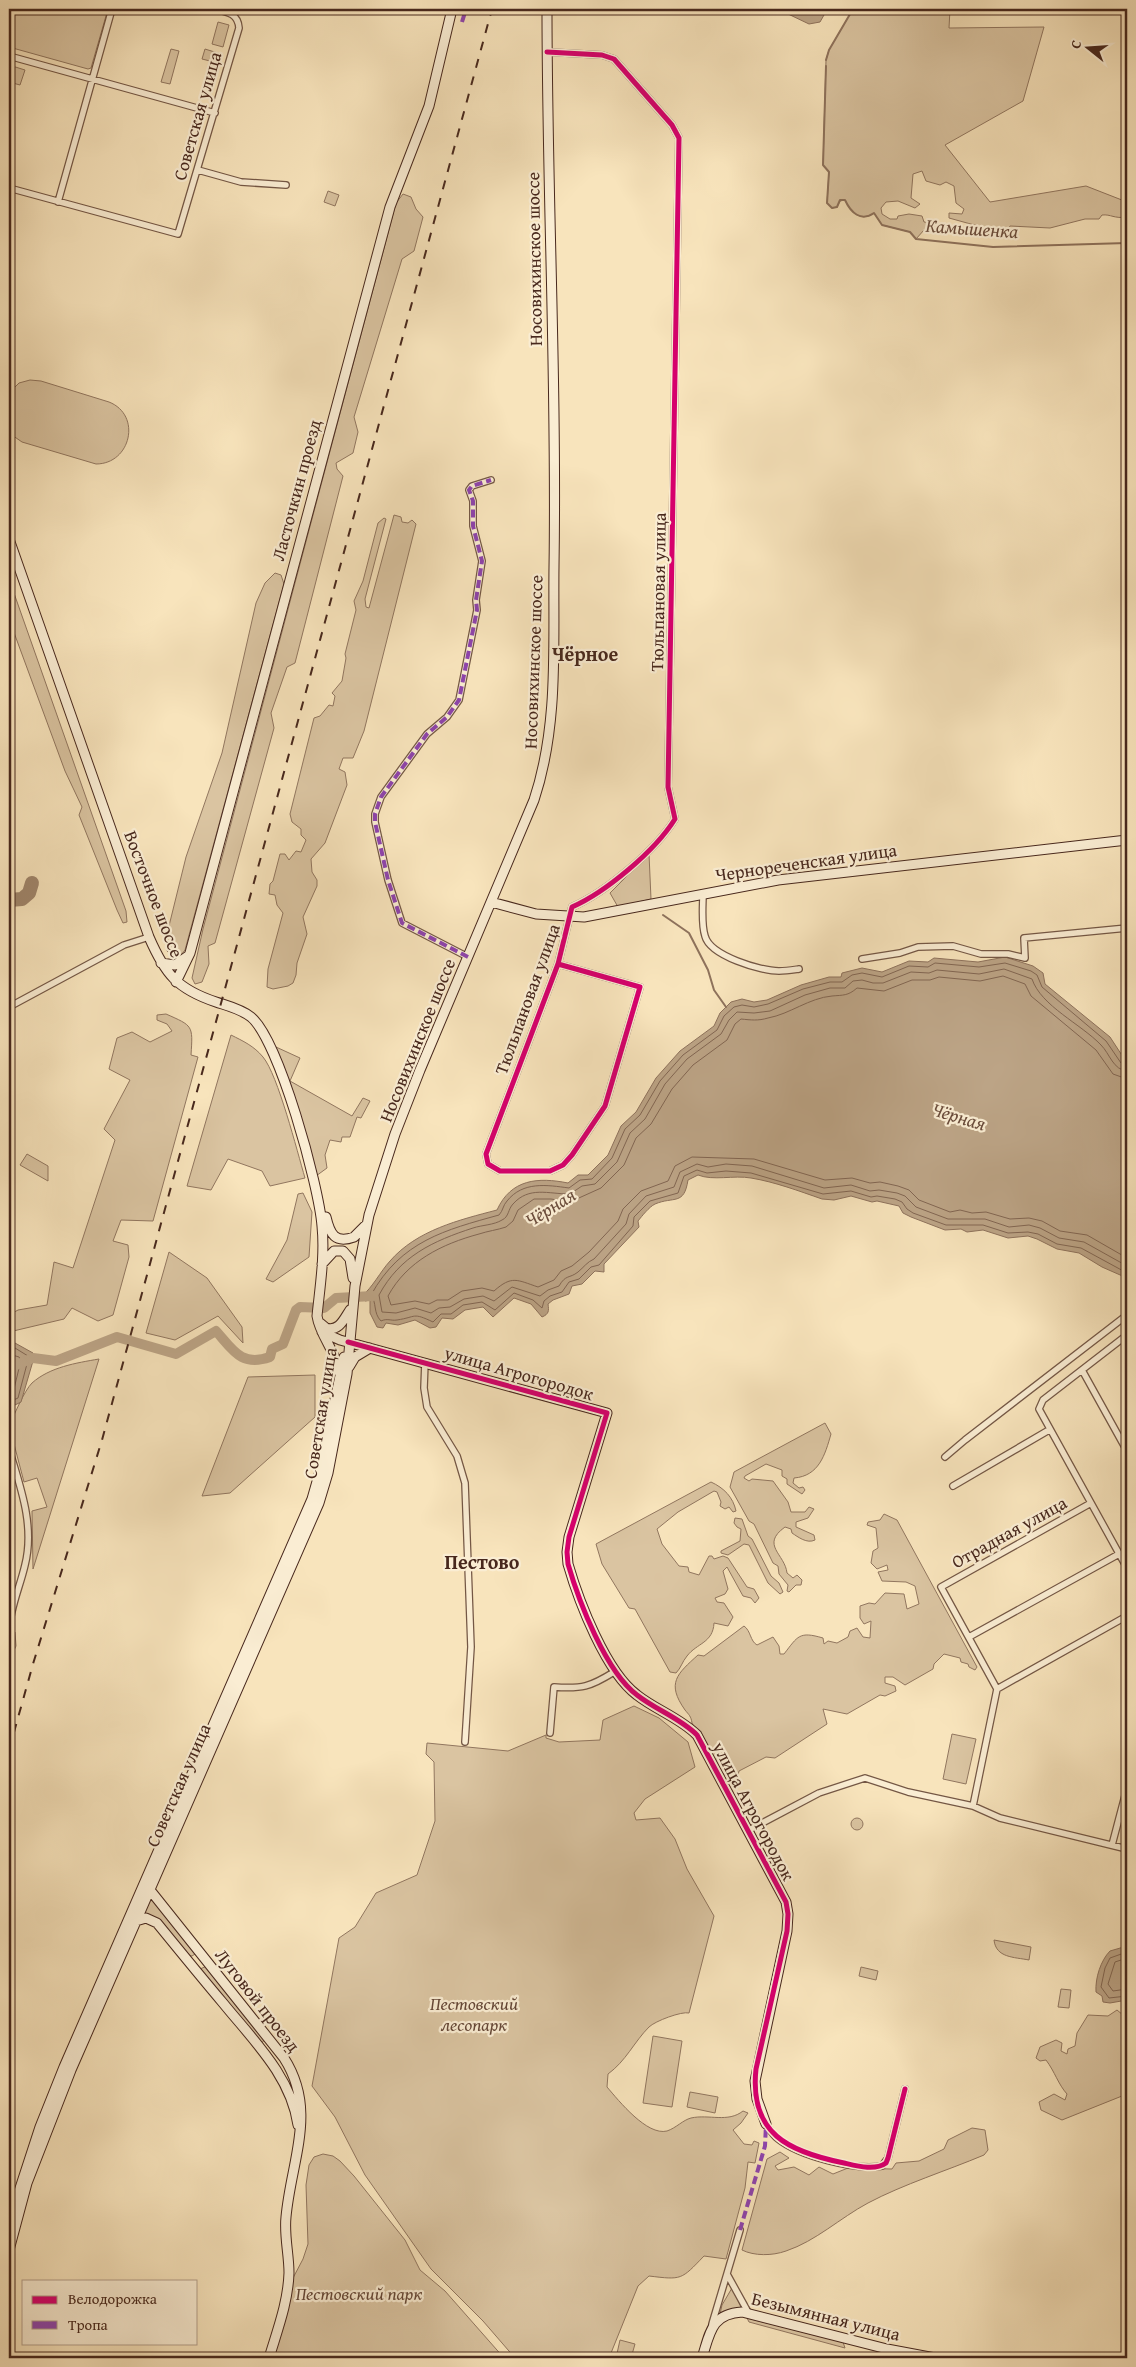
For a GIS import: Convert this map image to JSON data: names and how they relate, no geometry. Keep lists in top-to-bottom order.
{
  "streets": {
    "main road": [
      "Советская улица",
      "Носовихинское шоссе",
      "Ласточкин проезд",
      "Чернореченская улица",
      "Восточное шоссе",
      "улица Агрогородок",
      "Луговой проезд",
      "Безымянная улица"
    ],
    "street": ["Тюльпановая улица", "Отрадная улица"]
  },
  "crossings": [
    ["Советская улица", "Носовихинское шоссе"],
    ["Советская улица", "Восточное шоссе"],
    ["Советская улица", "улица Агрогородок"],
    ["Советская улица", "Луговой проезд"],
    ["Носовихинское шоссе", "Тюльпановая улица"],
    ["Носовихинское шоссе", "Чернореченская улица"],
    ["Носовихинское шоссе", "улица Агрогородок"],
    ["Ласточкин проезд", "Восточное шоссе"],
    ["Тюльпановая улица", "Чернореченская улица"]
  ],
  "districts": ["Чёрное", "Пестово"],
  "water": ["Камышенка", "Чёрная"],
  "parks": ["Пестовский лесопарк", "Пестовский парк"],
  "legend": ["Велодорожка", "Тропа"],
  "north": "left"
}
